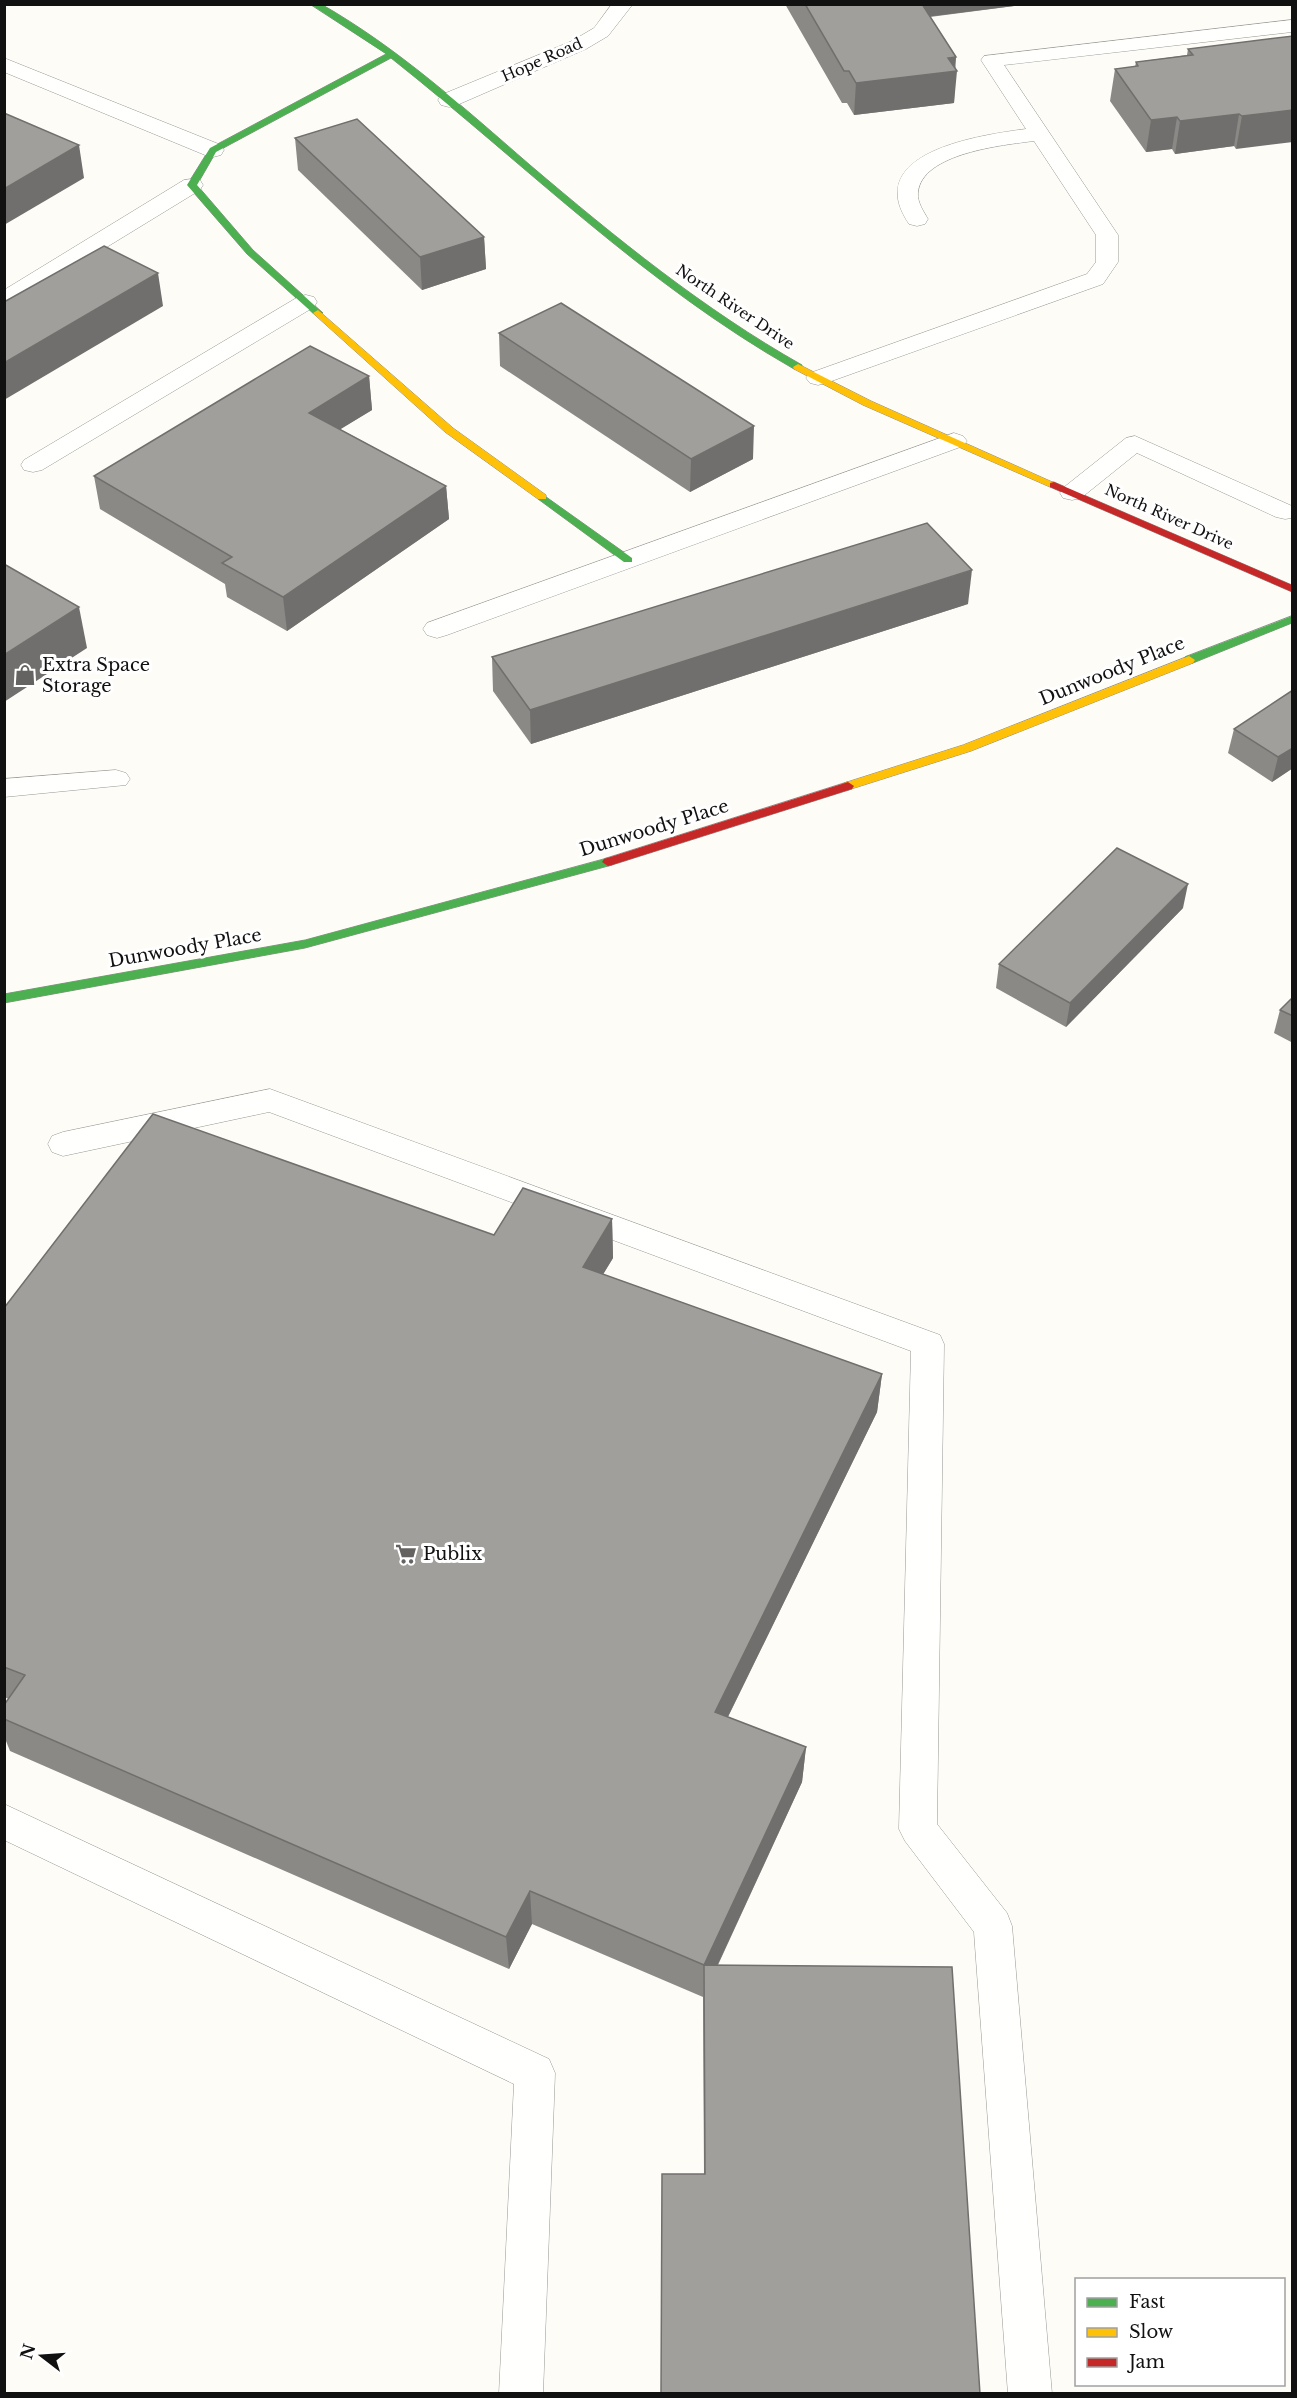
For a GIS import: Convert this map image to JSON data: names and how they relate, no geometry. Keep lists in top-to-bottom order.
{
  "streets": {
    "street": ["Hope Road", "North River Drive", "Dunwoody Place"]
  },
  "crossings": [
    ["Hope Road", "North River Drive"]
  ],
  "places": {
    "shop": ["Extra Space Storage"],
    "supermarket": ["Publix"]
  },
  "legend": ["Fast", "Slow", "Jam"],
  "north": "left"
}
